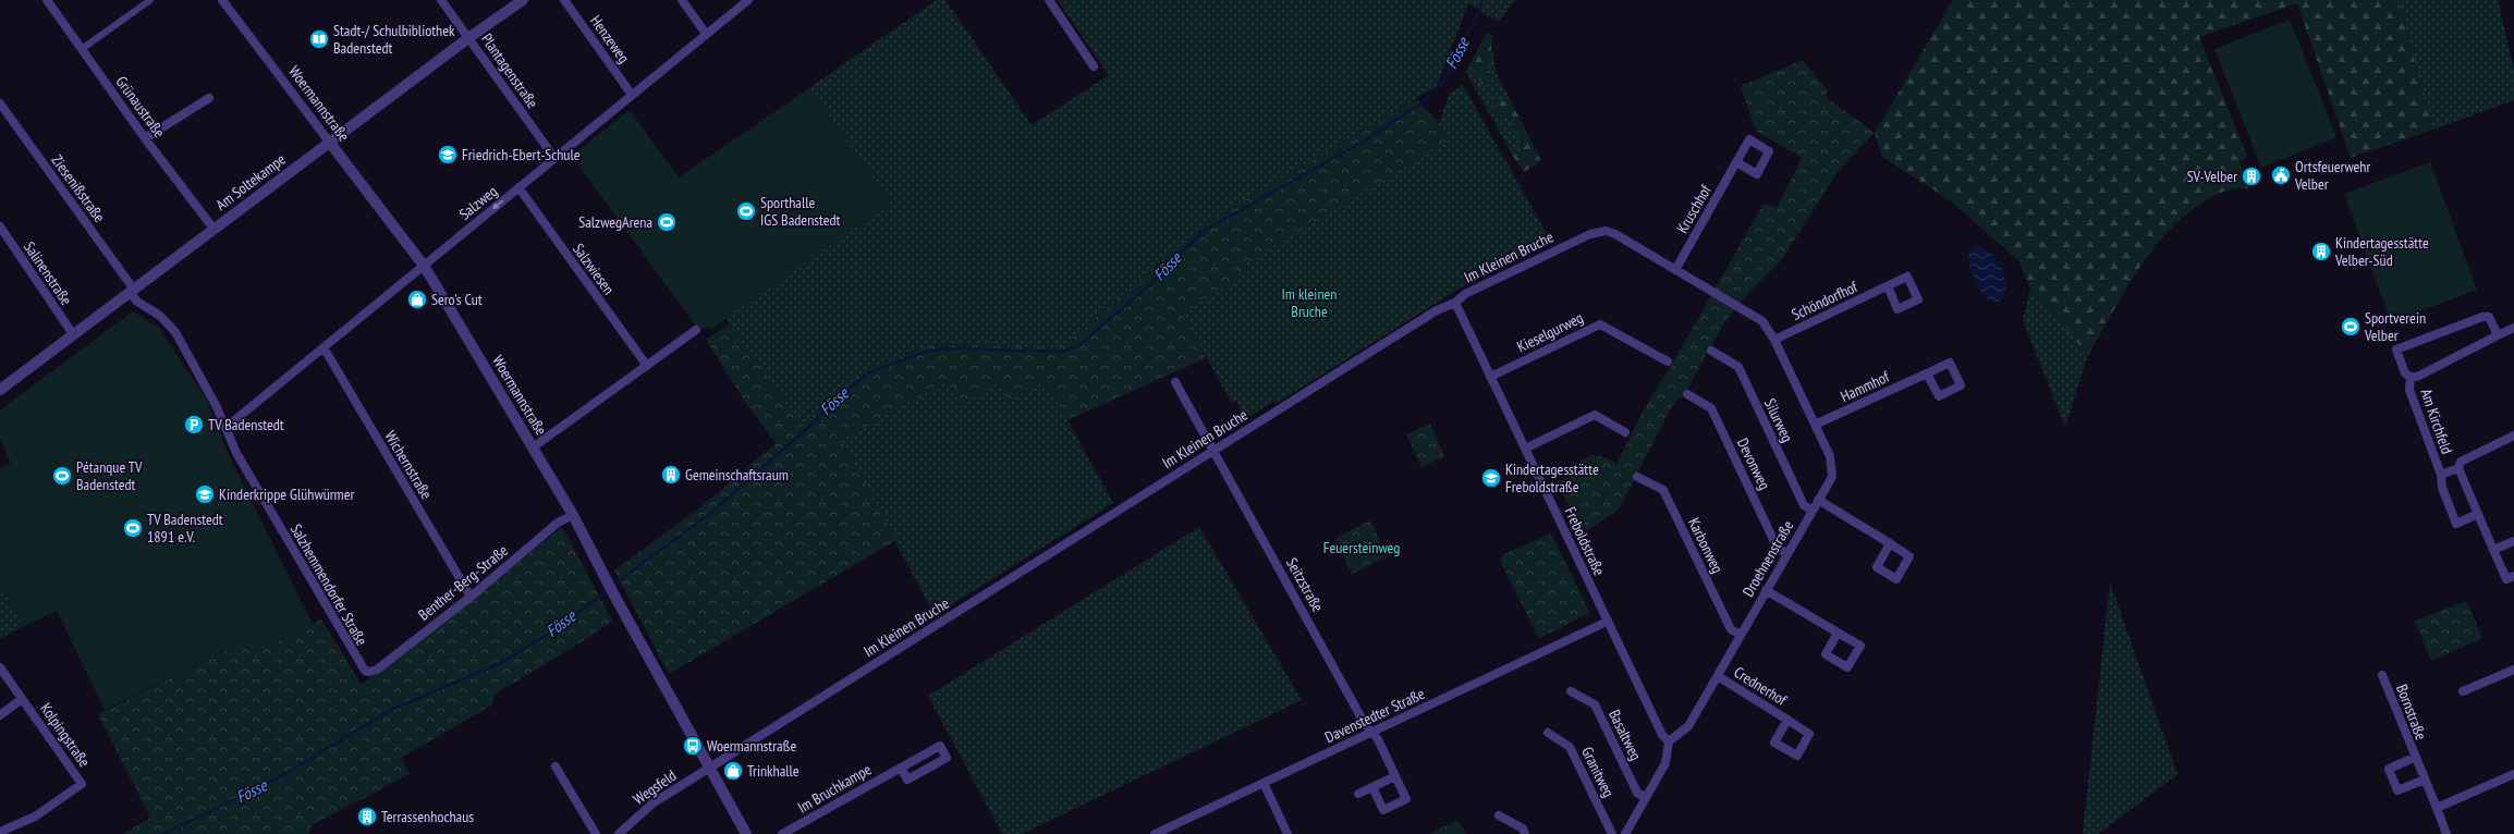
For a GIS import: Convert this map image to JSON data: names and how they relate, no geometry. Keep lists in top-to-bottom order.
{
  "streets": {
    "street": [
      "Henzeweg",
      "Plantagenstraße",
      "Woermannstraße",
      "Grünaustraße",
      "Am Soltekampe",
      "Ziesenißstraße",
      "Salzweg",
      "Kruschhof",
      "Im Kleinen Bruche",
      "Salzwiesen",
      "Salinenstraße",
      "Schöndorfhof",
      "Kieselgurweg",
      "Hammhof",
      "Silurweg",
      "Am Kirchfeld",
      "Devonweg",
      "Wichernstraße",
      "Freboldstraße",
      "Karbonweg",
      "Droehnenstraße",
      "Benther-Berg-Straße",
      "Salzhemmendorfer Straße",
      "Seitzstraße",
      "Crednerhof",
      "Bornstraße",
      "Davenstedter Straße",
      "Kolpingstraße",
      "Basaltweg",
      "Granitweg",
      "Wegsfeld",
      "Im Bruchkampe"
    ]
  },
  "crossings": [
    ["Henzeweg", "Salzweg"],
    ["Plantagenstraße", "Am Soltekampe"],
    ["Plantagenstraße", "Salzweg"],
    ["Woermannstraße", "Am Soltekampe"],
    ["Woermannstraße", "Salzweg"],
    ["Woermannstraße", "Im Kleinen Bruche"],
    ["Woermannstraße", "Benther-Berg-Straße"],
    ["Woermannstraße", "Wegsfeld"],
    ["Grünaustraße", "Am Soltekampe"],
    ["Am Soltekampe", "Ziesenißstraße"],
    ["Am Soltekampe", "Salinenstraße"],
    ["Am Soltekampe", "Salzhemmendorfer Straße"],
    ["Ziesenißstraße", "Salzhemmendorfer Straße"],
    ["Salzweg", "Salzwiesen"],
    ["Salzweg", "Wichernstraße"],
    ["Salzweg", "Salzhemmendorfer Straße"],
    ["Kruschhof", "Im Kleinen Bruche"],
    ["Im Kleinen Bruche", "Freboldstraße"],
    ["Im Kleinen Bruche", "Droehnenstraße"],
    ["Im Kleinen Bruche", "Seitzstraße"],
    ["Im Kleinen Bruche", "Wegsfeld"],
    ["Schöndorfhof", "Droehnenstraße"],
    ["Kieselgurweg", "Freboldstraße"],
    ["Hammhof", "Droehnenstraße"],
    ["Silurweg", "Droehnenstraße"],
    ["Devonweg", "Droehnenstraße"],
    ["Wichernstraße", "Benther-Berg-Straße"],
    ["Freboldstraße", "Droehnenstraße"],
    ["Freboldstraße", "Davenstedter Straße"],
    ["Karbonweg", "Droehnenstraße"],
    ["Droehnenstraße", "Crednerhof"],
    ["Benther-Berg-Straße", "Salzhemmendorfer Straße"],
    ["Seitzstraße", "Davenstedter Straße"]
  ],
  "water": ["Fösse"],
  "parks": ["Im kleinen Bruche", "Feuersteinweg"],
  "places": {
    "library": ["Stadt-/ Schulbibliothek Badenstedt"],
    "school or university": ["Friedrich-Ebert-Schule", "Kindertagesstätte Freboldstraße", "Kinderkrippe Glühwürmer"],
    "public building": ["Ortsfeuerwehr Velber"],
    "building": [
      "SV-Velber",
      "Kindertagesstätte Velber-Süd",
      "Gemeinschaftsraum",
      "Terrassenhochaus"
    ],
    "sports": [
      "Sporthalle IGS Badenstedt",
      "SalzwegArena",
      "Sportverein Velber",
      "Pétanque TV Badenstedt",
      "TV Badenstedt 1891 e.V."
    ],
    "shop": ["Sero's Cut", "Trinkhalle"],
    "parking": ["TV Badenstedt"],
    "bus stop": ["Woermannstraße"]
  }
}
